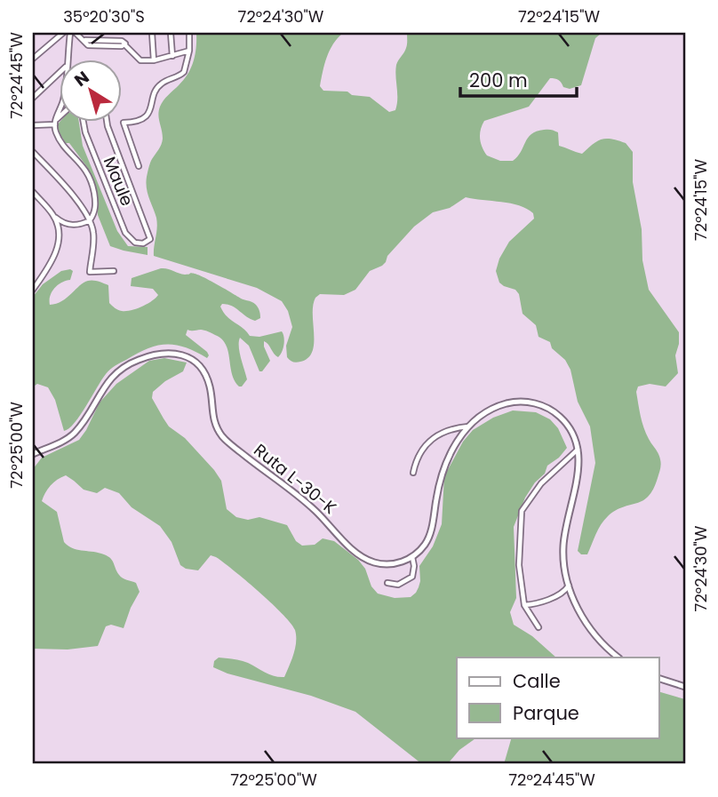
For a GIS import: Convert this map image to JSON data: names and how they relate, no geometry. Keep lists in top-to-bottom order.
{
  "streets": {
    "main road": ["Ruta L-30-K"],
    "street": ["Maule"]
  },
  "legend": ["Calle", "Parque"],
  "scale_bar": "200 m",
  "north": "top left",
  "coordinates": [
    "35°20'30\"S",
    "72°24'30\"W",
    "72°24'15\"W",
    "72°24'45\"W",
    "72°25'00\"W"
  ]
}
